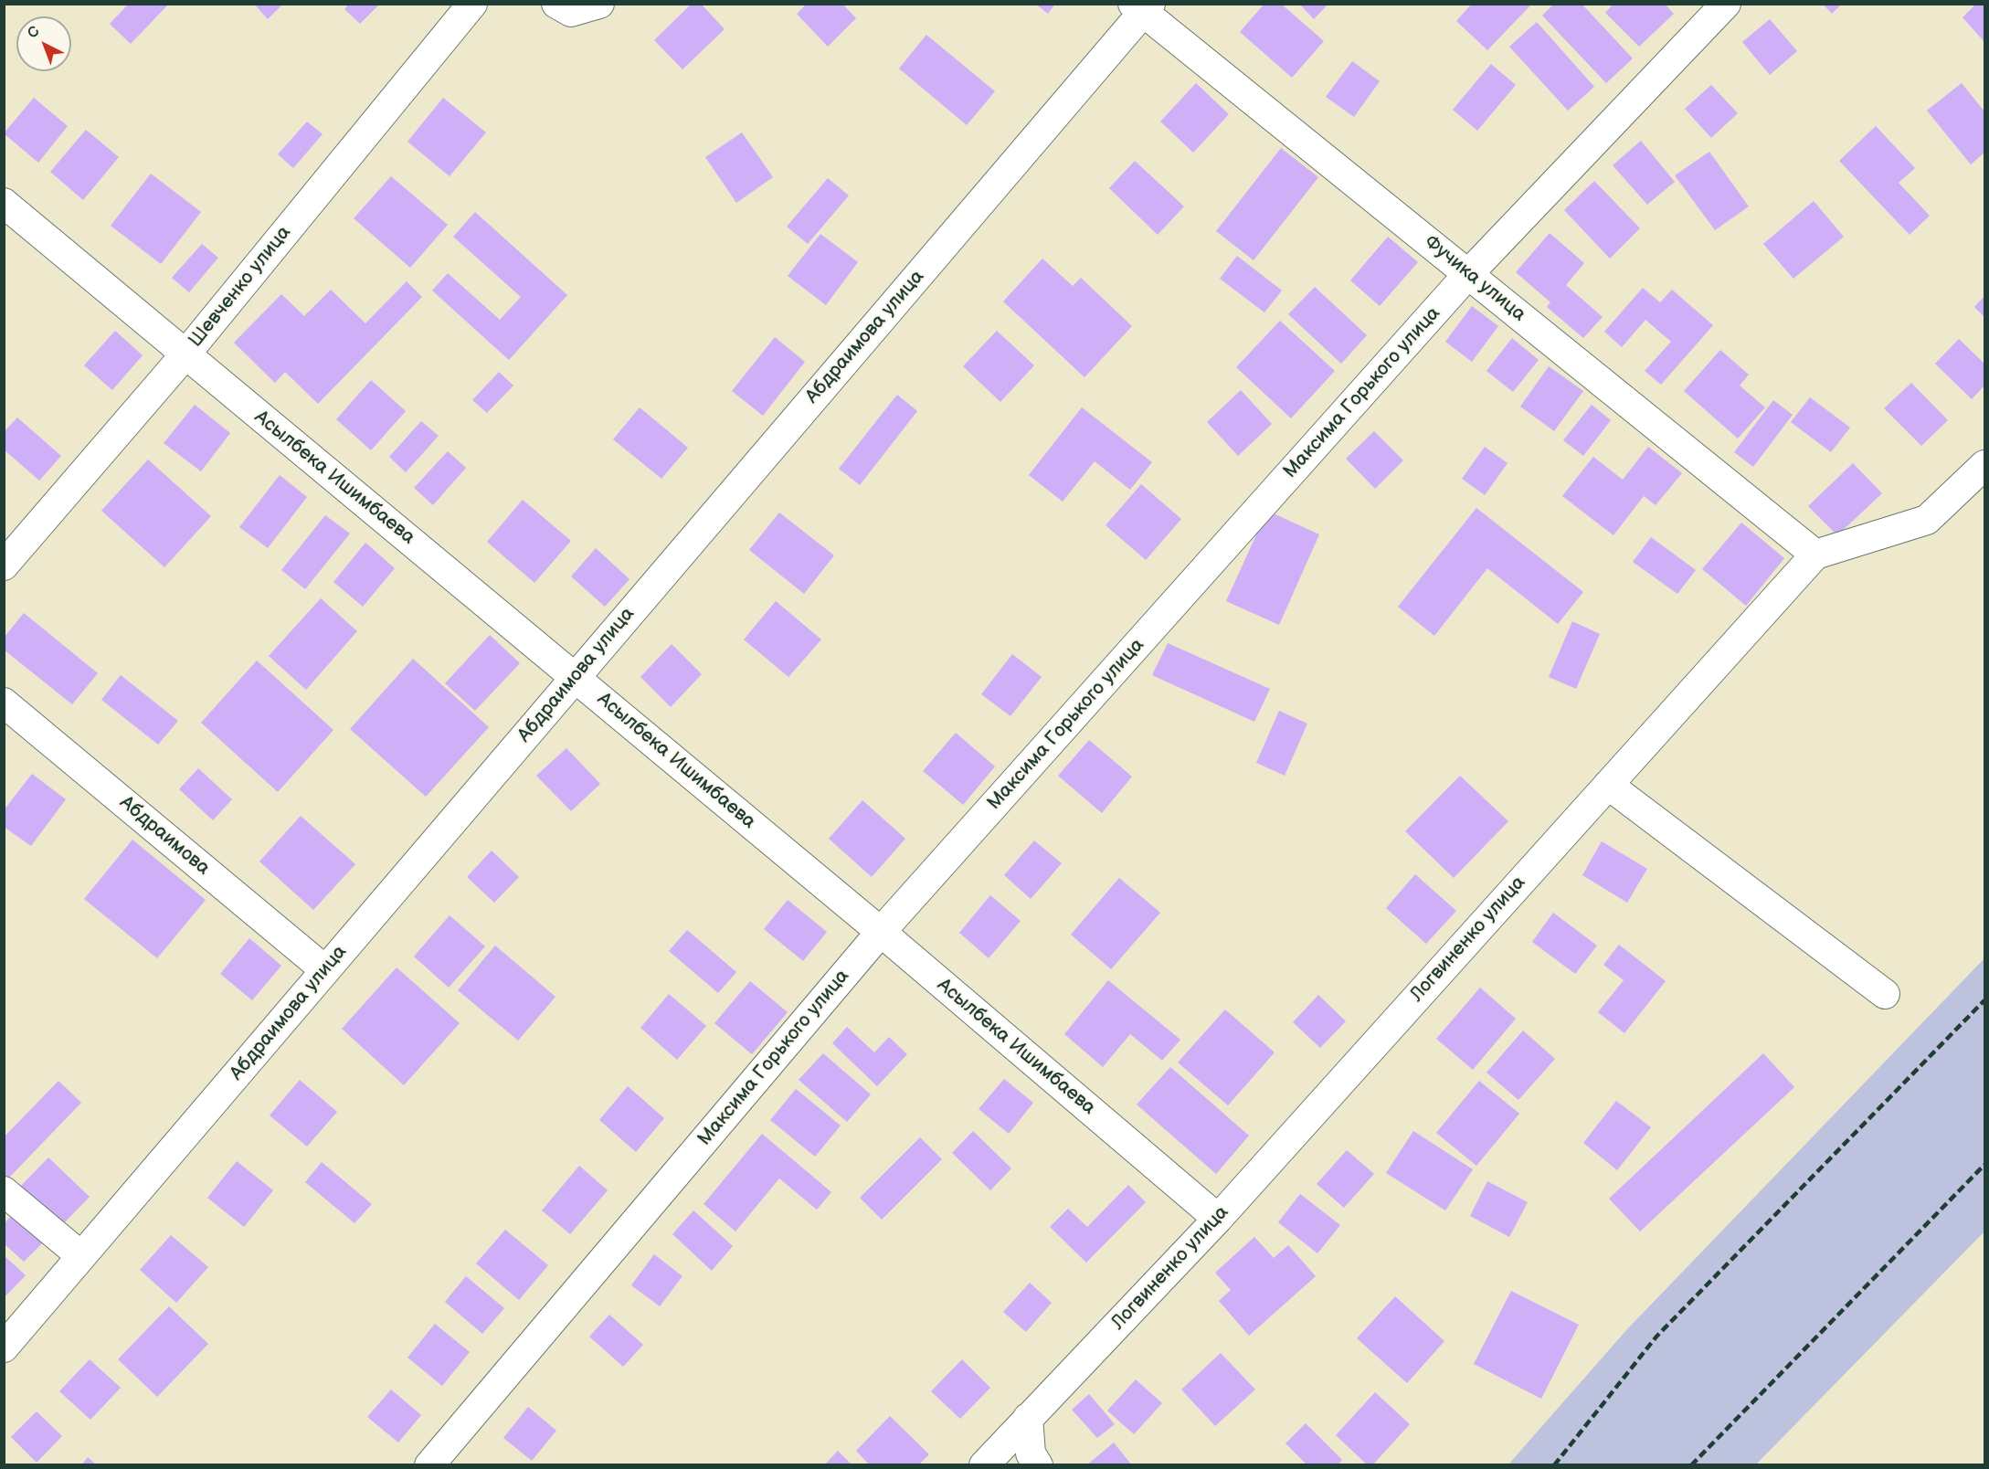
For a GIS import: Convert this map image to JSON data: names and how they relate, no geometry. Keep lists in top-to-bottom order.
{
  "streets": {
    "street": [
      "Фучика улица",
      "Шевченко улица",
      "Абдраимова улица",
      "Максима Горького улица",
      "Асылбека Ишимбаева",
      "Абдраимова",
      "Логвиненко улица"
    ]
  },
  "crossings": [
    ["Фучика улица", "Абдраимова улица"],
    ["Фучика улица", "Максима Горького улица"],
    ["Фучика улица", "Логвиненко улица"],
    ["Шевченко улица", "Асылбека Ишимбаева"],
    ["Абдраимова улица", "Асылбека Ишимбаева"],
    ["Абдраимова улица", "Абдраимова"],
    ["Максима Горького улица", "Асылбека Ишимбаева"],
    ["Асылбека Ишимбаева", "Логвиненко улица"]
  ],
  "north": "top left"
}
